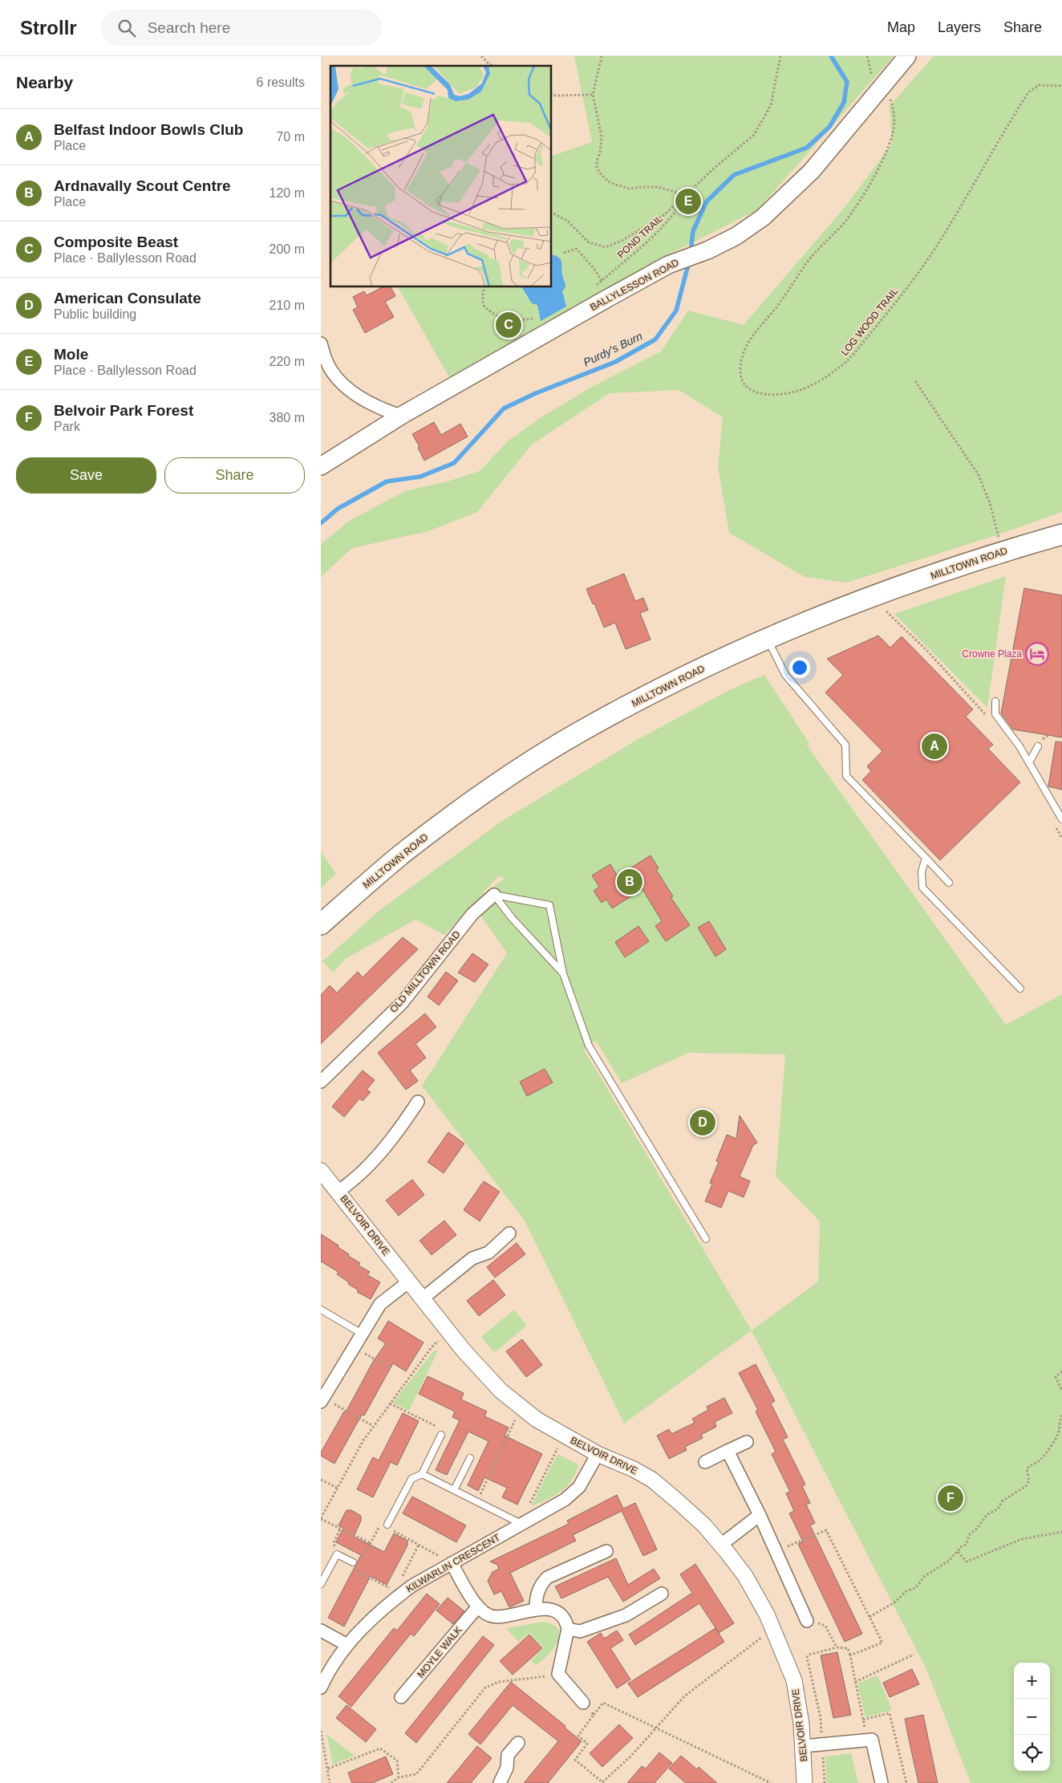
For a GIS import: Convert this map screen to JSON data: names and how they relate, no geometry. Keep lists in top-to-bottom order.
{
  "streets": {
    "highway": ["MILLTOWN ROAD"],
    "main road": ["BALLYLESSON ROAD"],
    "street": [
      "OLD MILLTOWN ROAD",
      "BELVOIR DRIVE",
      "KILWARLIN CRESCENT",
      "MOYLE WALK"
    ],
    "path": ["POND TRAIL", "LOG WOOD TRAIL"]
  },
  "crossings": [
    ["BELVOIR DRIVE", "KILWARLIN CRESCENT"]
  ],
  "water": ["Purdy's Burn"],
  "places": {
    "hotel": ["Crowne Plaza"]
  },
  "page": {
    "header": "Strollr",
    "search": "Search here",
    "nav": ["Map", "Layers", "Share"],
    "heading": ["Nearby", "6 results"],
    "list": [
      {
        "mark": "A",
        "name": "Belfast Indoor Bowls Club",
        "note": "Place",
        "value": "70 m"
      },
      {
        "mark": "B",
        "name": "Ardnavally Scout Centre",
        "note": "Place",
        "value": "120 m"
      },
      {
        "mark": "C",
        "name": "Composite Beast",
        "note": "Place · Ballylesson Road",
        "value": "200 m"
      },
      {
        "mark": "D",
        "name": "American Consulate",
        "note": "Public building",
        "value": "210 m"
      },
      {
        "mark": "E",
        "name": "Mole",
        "note": "Place · Ballylesson Road",
        "value": "220 m"
      },
      {
        "mark": "F",
        "name": "Belvoir Park Forest",
        "note": "Park",
        "value": "380 m"
      }
    ],
    "pins": [
      "E",
      "C",
      "A",
      "B",
      "D",
      "F"
    ],
    "buttons": ["Save", "Share"],
    "map_buttons": ["+", "−"]
  }
}
